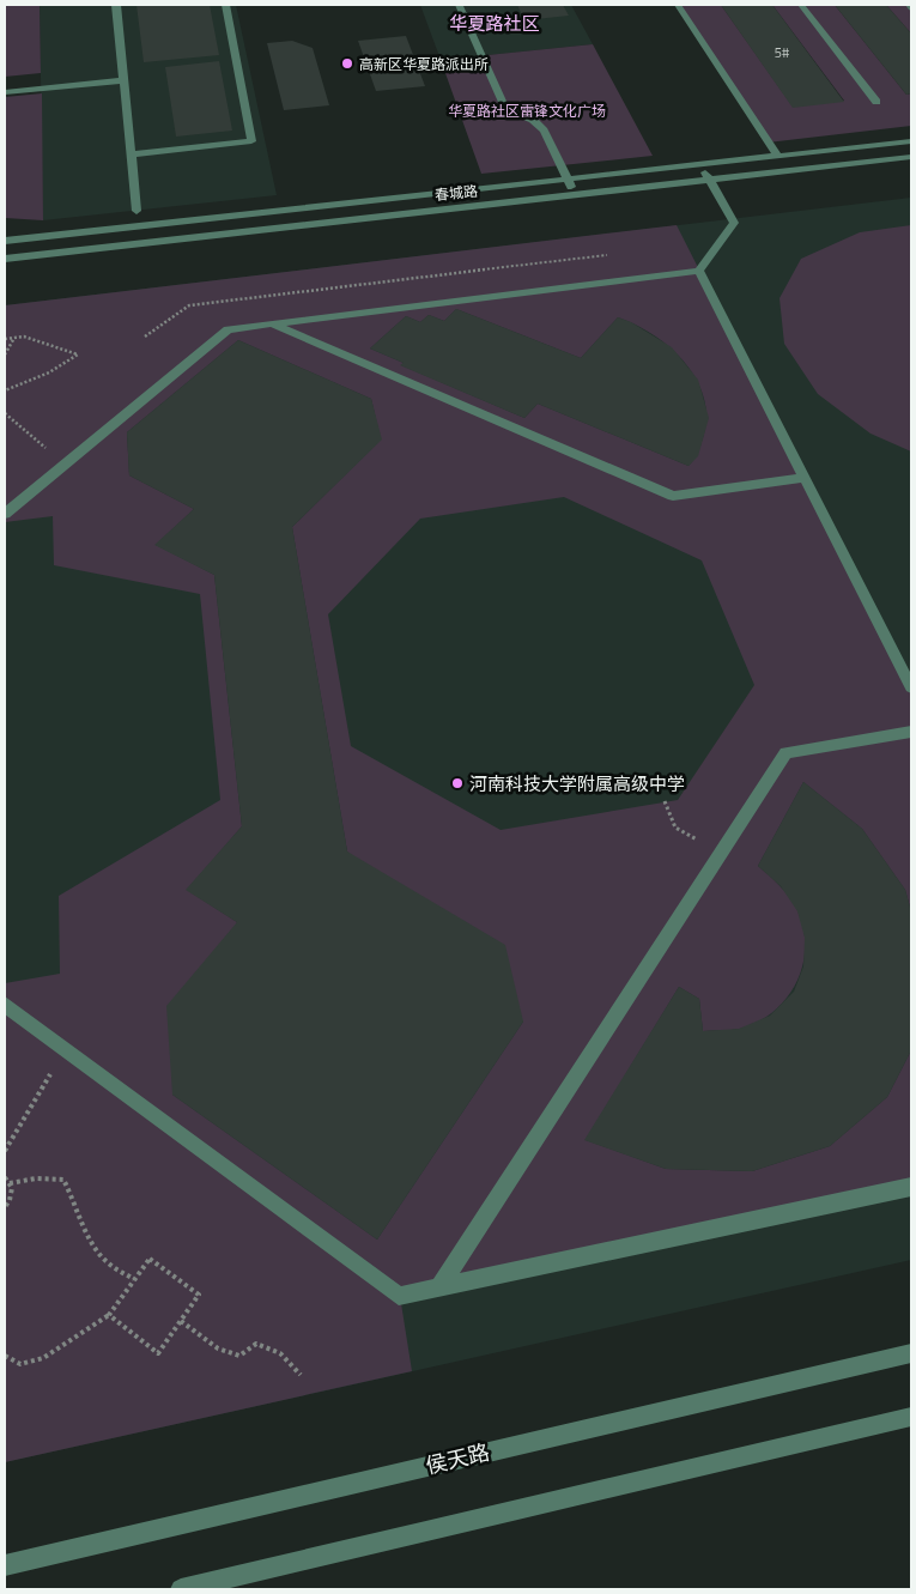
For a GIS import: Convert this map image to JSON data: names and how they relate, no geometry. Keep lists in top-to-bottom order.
{
  "streets": {
    "street": ["春城路", "侯天路"]
  },
  "districts": ["华夏路社区"],
  "parks": ["华夏路社区雷锋文化广场"],
  "places": ["高新区华夏路派出所", "河南科技大学附属高级中学"],
  "house_numbers": ["5#"]
}
